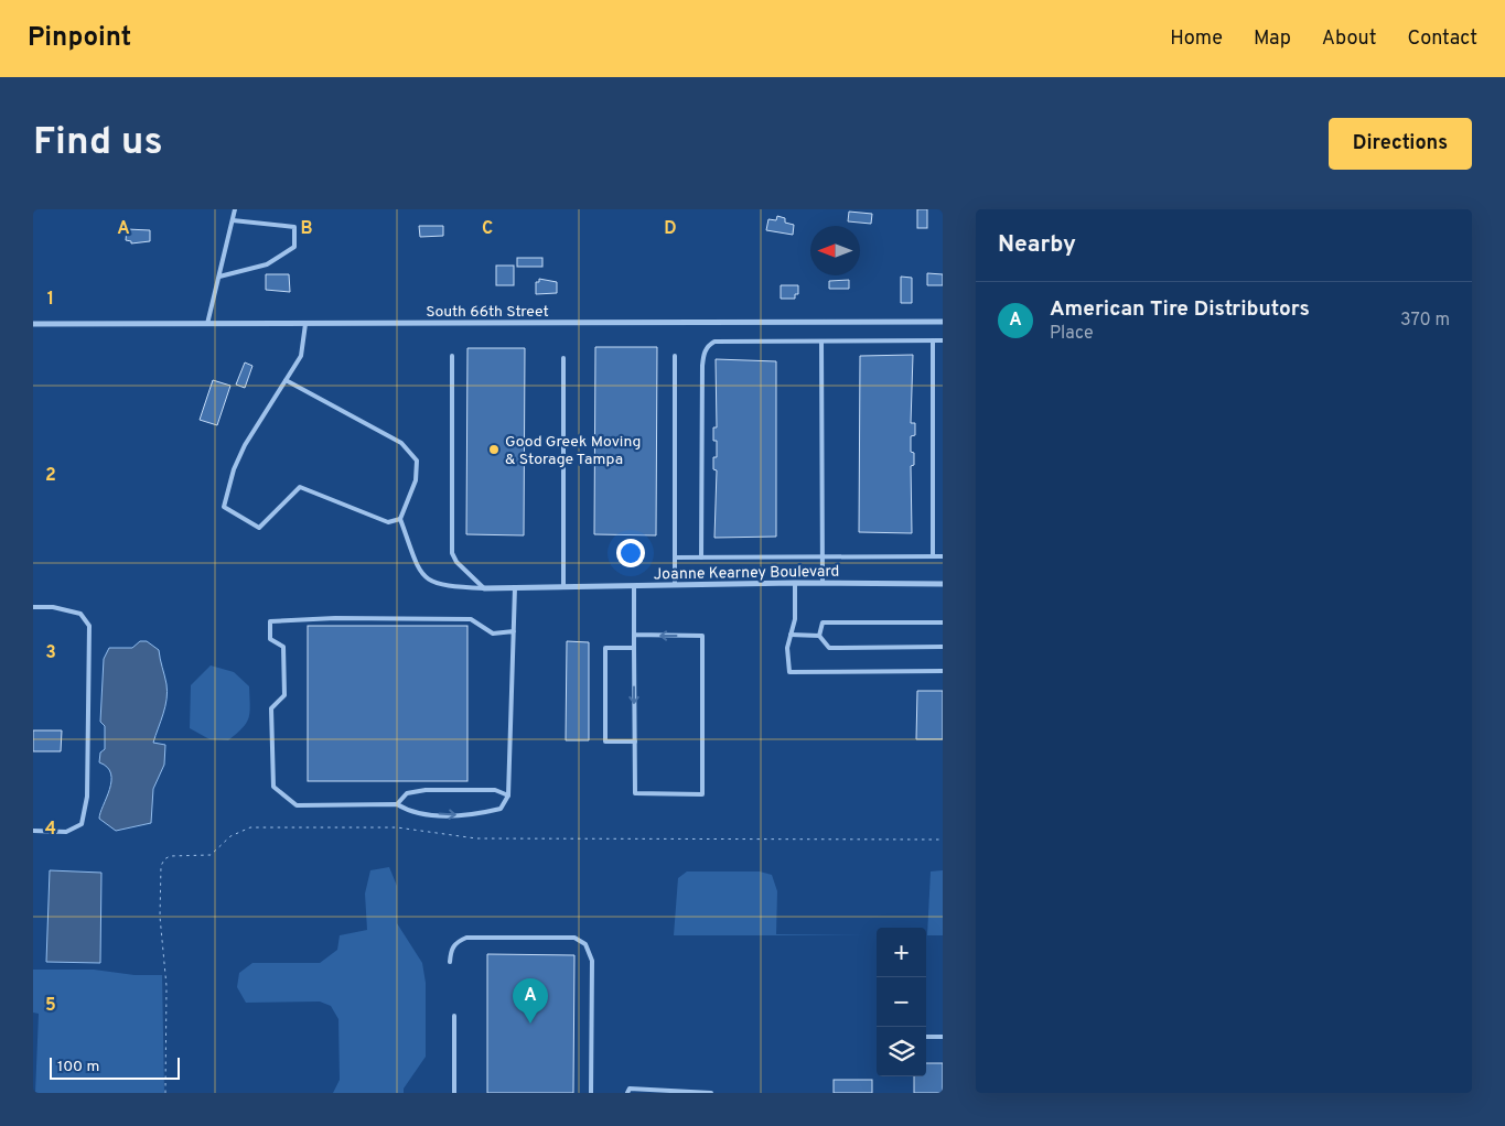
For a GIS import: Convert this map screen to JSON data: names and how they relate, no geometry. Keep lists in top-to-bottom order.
{
  "streets": {
    "street": ["South 66th Street", "Joanne Kearney Boulevard"]
  },
  "places": ["Good Greek Moving & Storage Tampa"],
  "scale_bar": "100 m",
  "north": "left",
  "page": {
    "header": "Pinpoint",
    "nav": [
      "Home",
      "Map",
      "About",
      "Contact"
    ],
    "buttons": "Directions",
    "title": "Find us",
    "heading": "Nearby",
    "list": [
      {
        "mark": "A",
        "name": "American Tire Distributors",
        "note": "Place",
        "value": "370 m"
      }
    ],
    "map_buttons": ["+", "−"],
    "pins": "A",
    "scale": "100 m"
  },
  "grid": {
    "columns": [
      "A",
      "B",
      "C",
      "D"
    ],
    "rows": [
      "1",
      "2",
      "3",
      "4",
      "5"
    ]
  }
}
